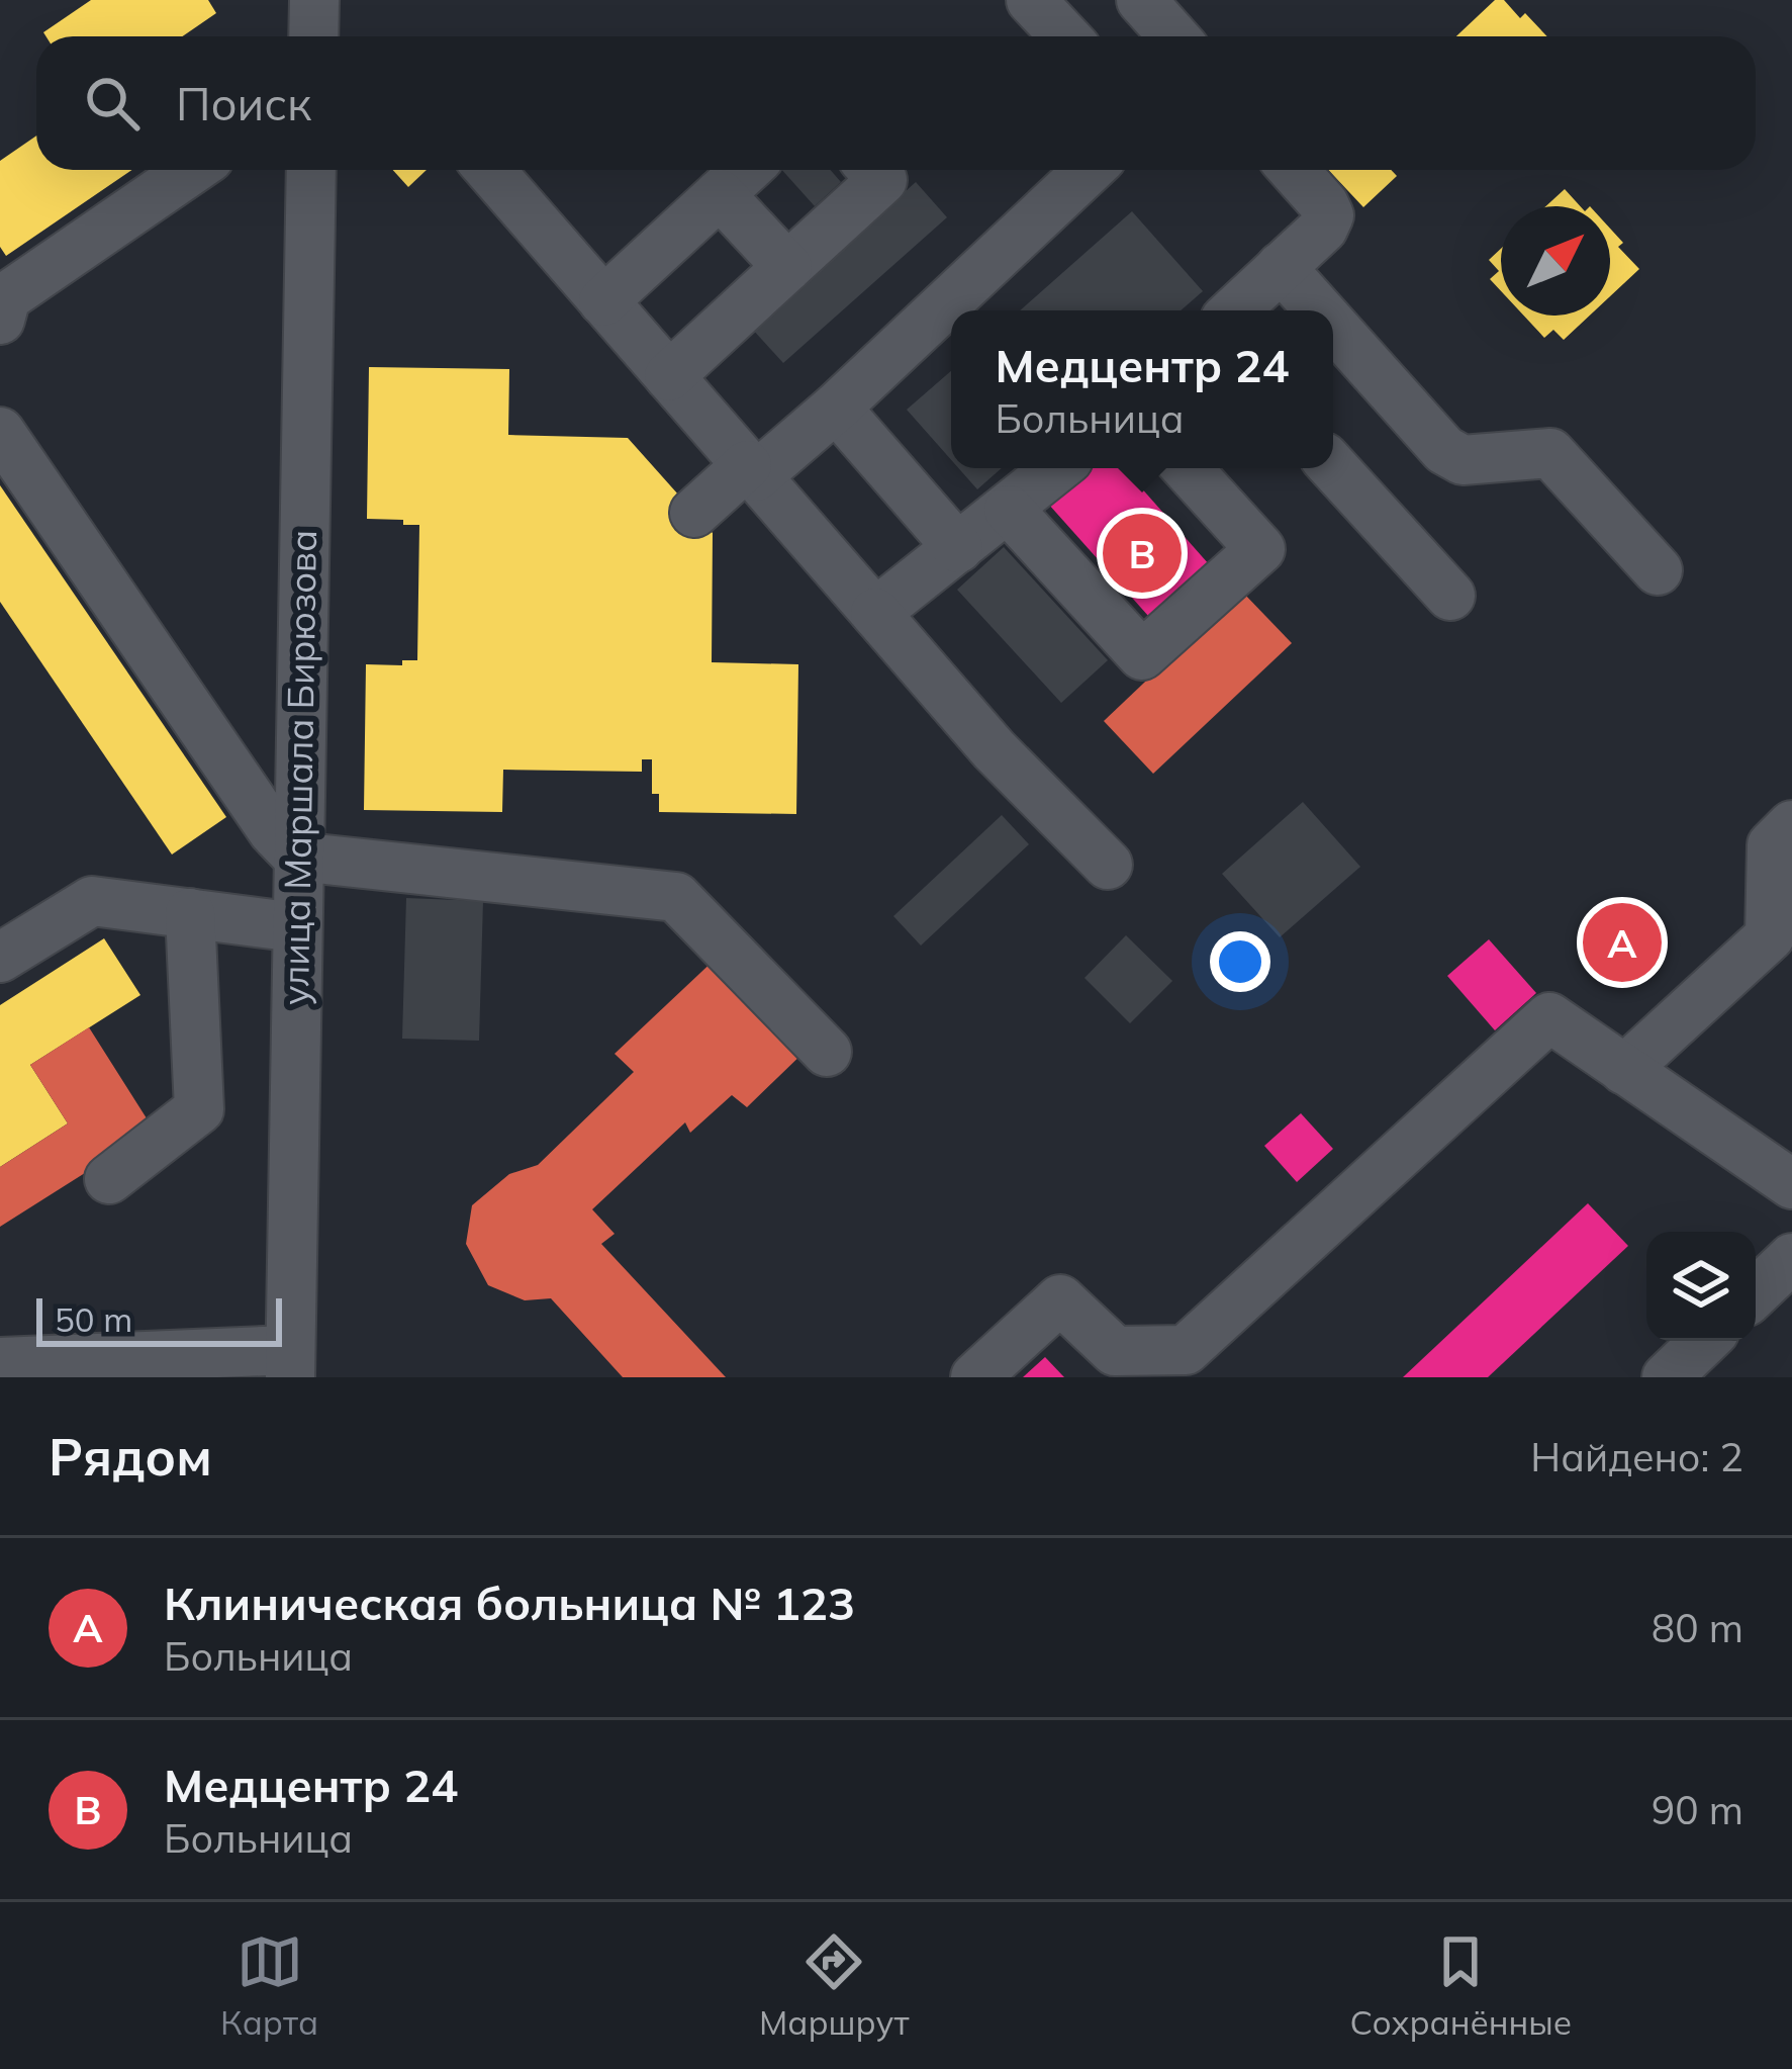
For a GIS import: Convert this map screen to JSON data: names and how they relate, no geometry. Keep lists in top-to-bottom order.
{
  "streets": {
    "street": ["улица Маршала Бирюзова"]
  },
  "scale_bar": "50 m",
  "north": "top right",
  "page": {
    "search": "Поиск",
    "popup": ["Медцентр 24", "Больница"],
    "pins": ["B", "A"],
    "scale": "50 m",
    "heading": ["Рядом", "Найдено: 2"],
    "list": [
      {
        "mark": "A",
        "name": "Клиническая больница № 123",
        "note": "Больница",
        "value": "80 m"
      },
      {
        "mark": "B",
        "name": "Медцентр 24",
        "note": "Больница",
        "value": "90 m"
      }
    ],
    "nav": ["Карта", "Маршрут", "Сохранённые"]
  }
}
